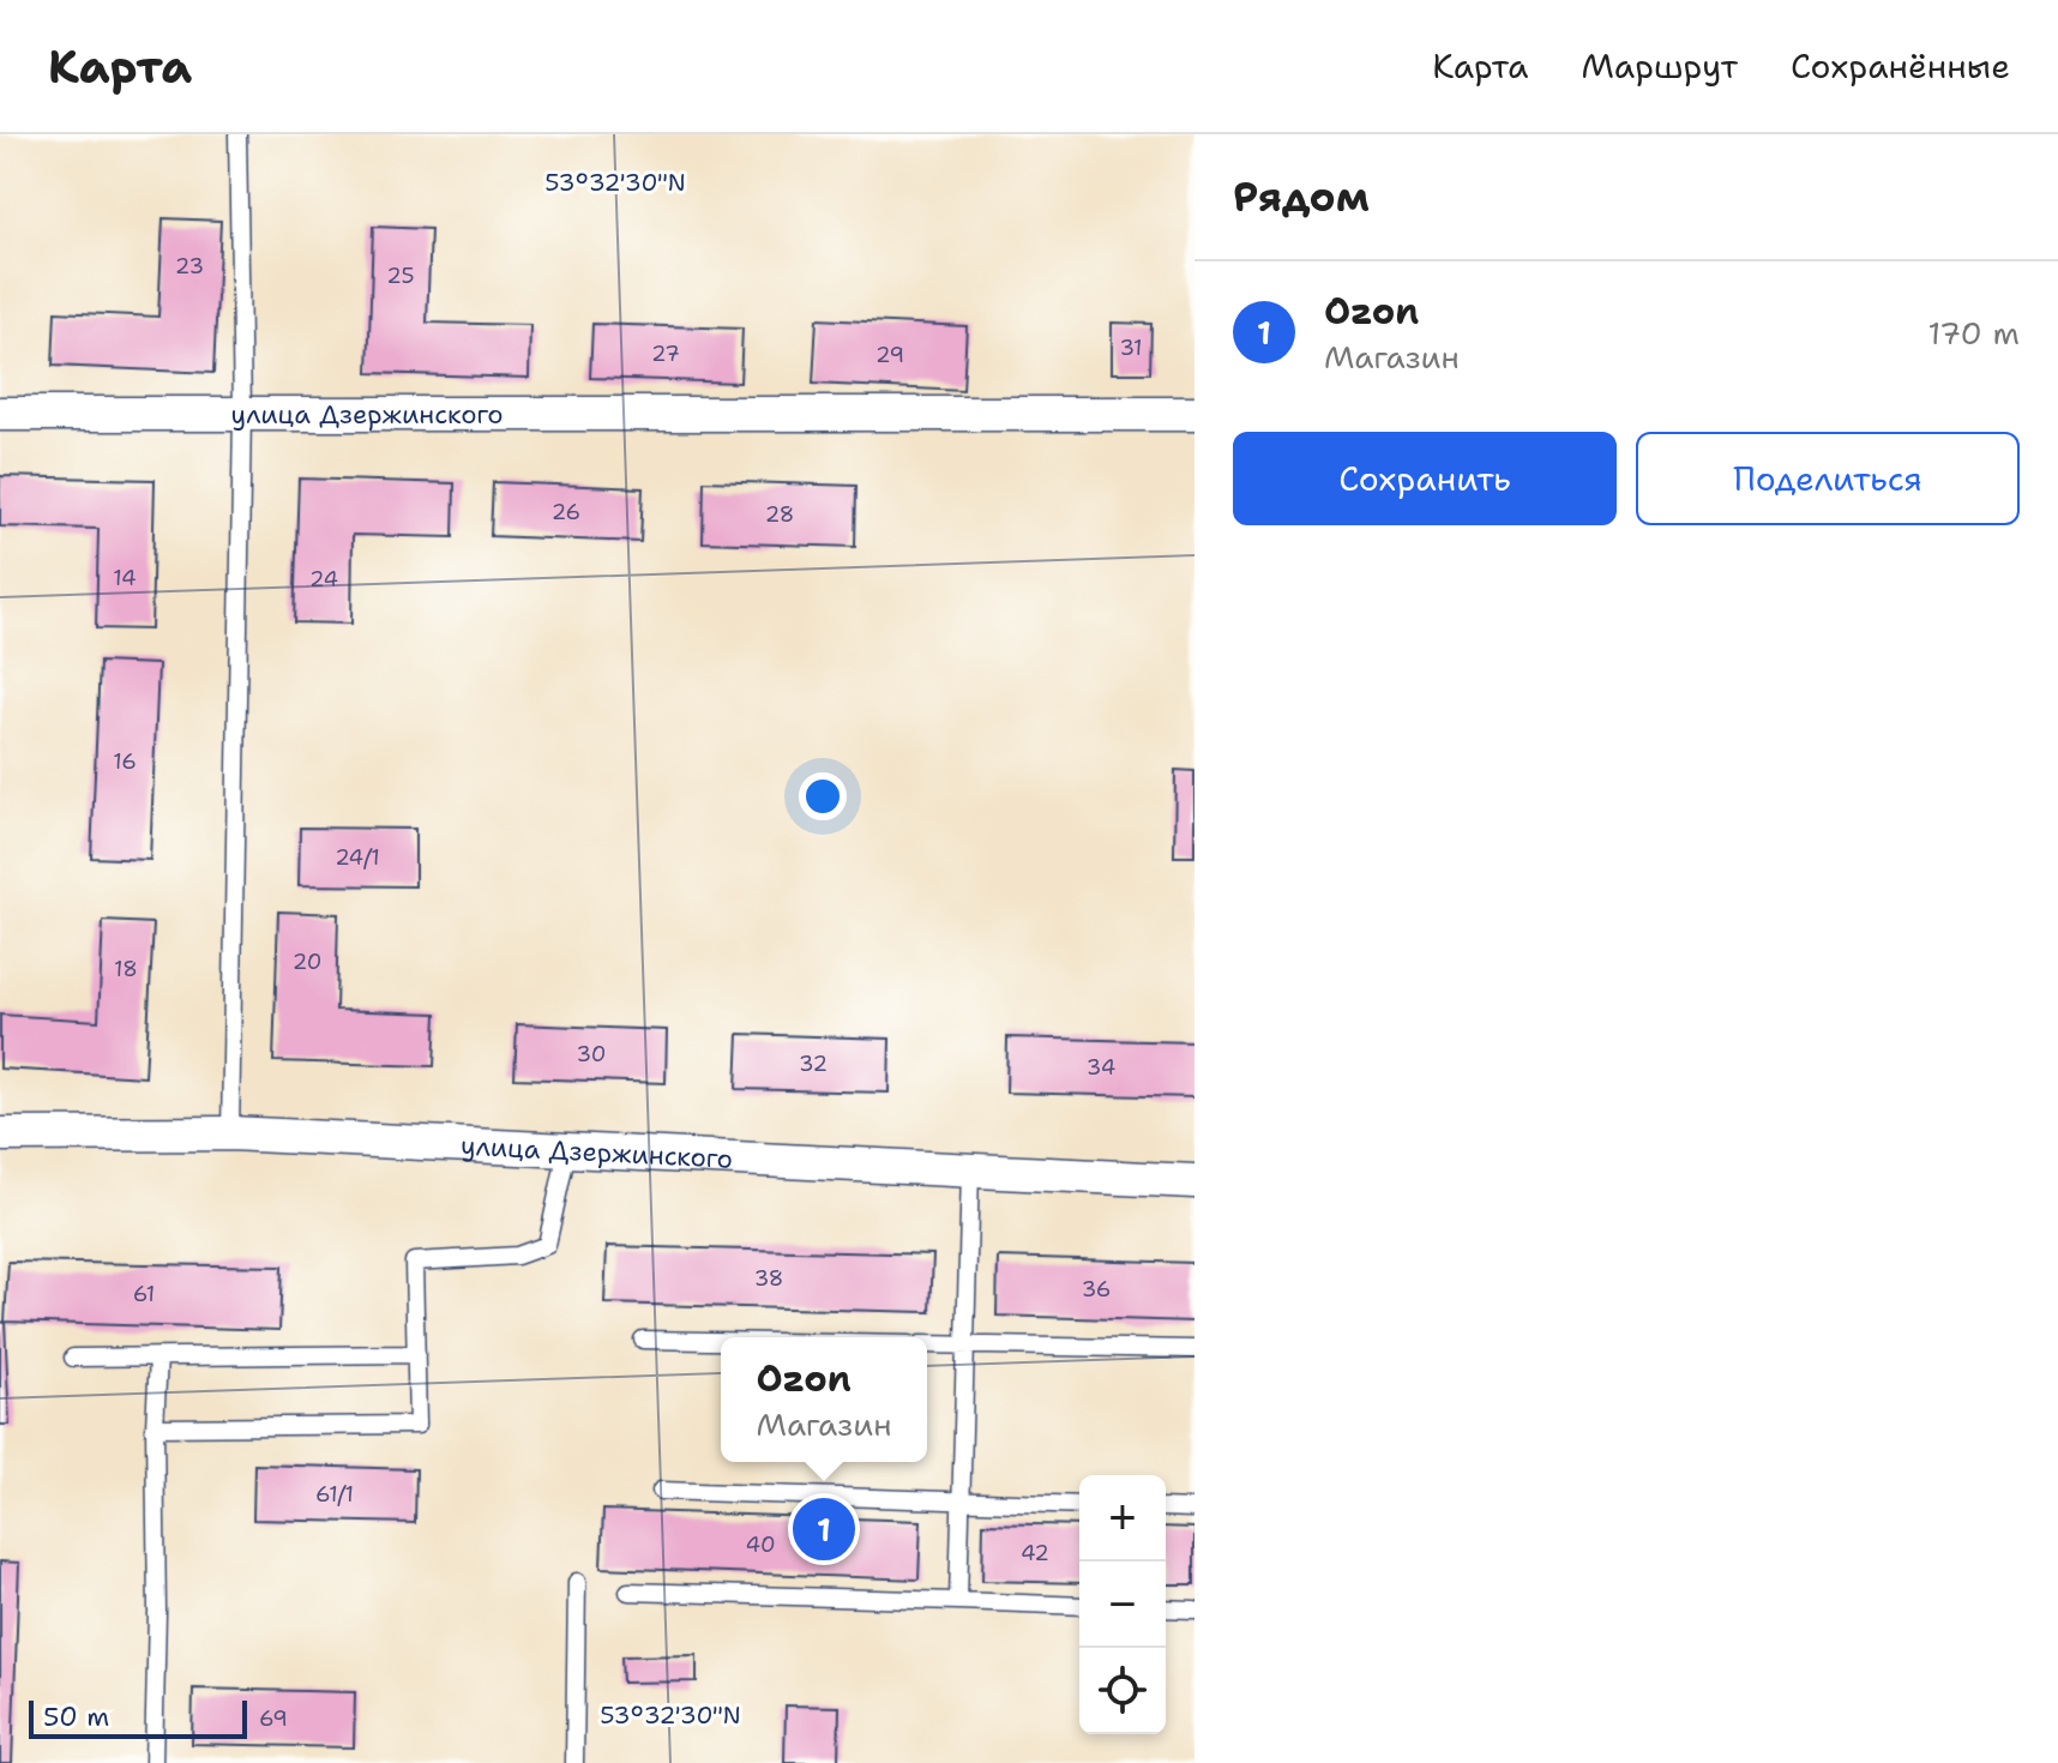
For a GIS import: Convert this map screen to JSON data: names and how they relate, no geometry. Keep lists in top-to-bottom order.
{
  "streets": {
    "street": ["улица Дзержинского"]
  },
  "house_numbers": [
    "23",
    "25",
    "31",
    "27",
    "29",
    "26",
    "28",
    "14",
    "24",
    "16",
    "24/1",
    "20",
    "18",
    "30",
    "32",
    "34",
    "38",
    "36",
    "61",
    "61/1",
    "40",
    "42",
    "69"
  ],
  "scale_bar": "50 m",
  "page": {
    "header": "Карта",
    "nav": ["Карта", "Маршрут", "Сохранённые"],
    "heading": "Рядом",
    "list": [
      {
        "mark": "1",
        "name": "Ozon",
        "note": "Магазин",
        "value": "170 m"
      }
    ],
    "buttons": ["Сохранить", "Поделиться"],
    "popup": ["Ozon", "Магазин"],
    "map_buttons": ["+", "−"],
    "pins": "1",
    "scale": "50 m"
  },
  "coordinates": ["53°32'30\"N"]
}
